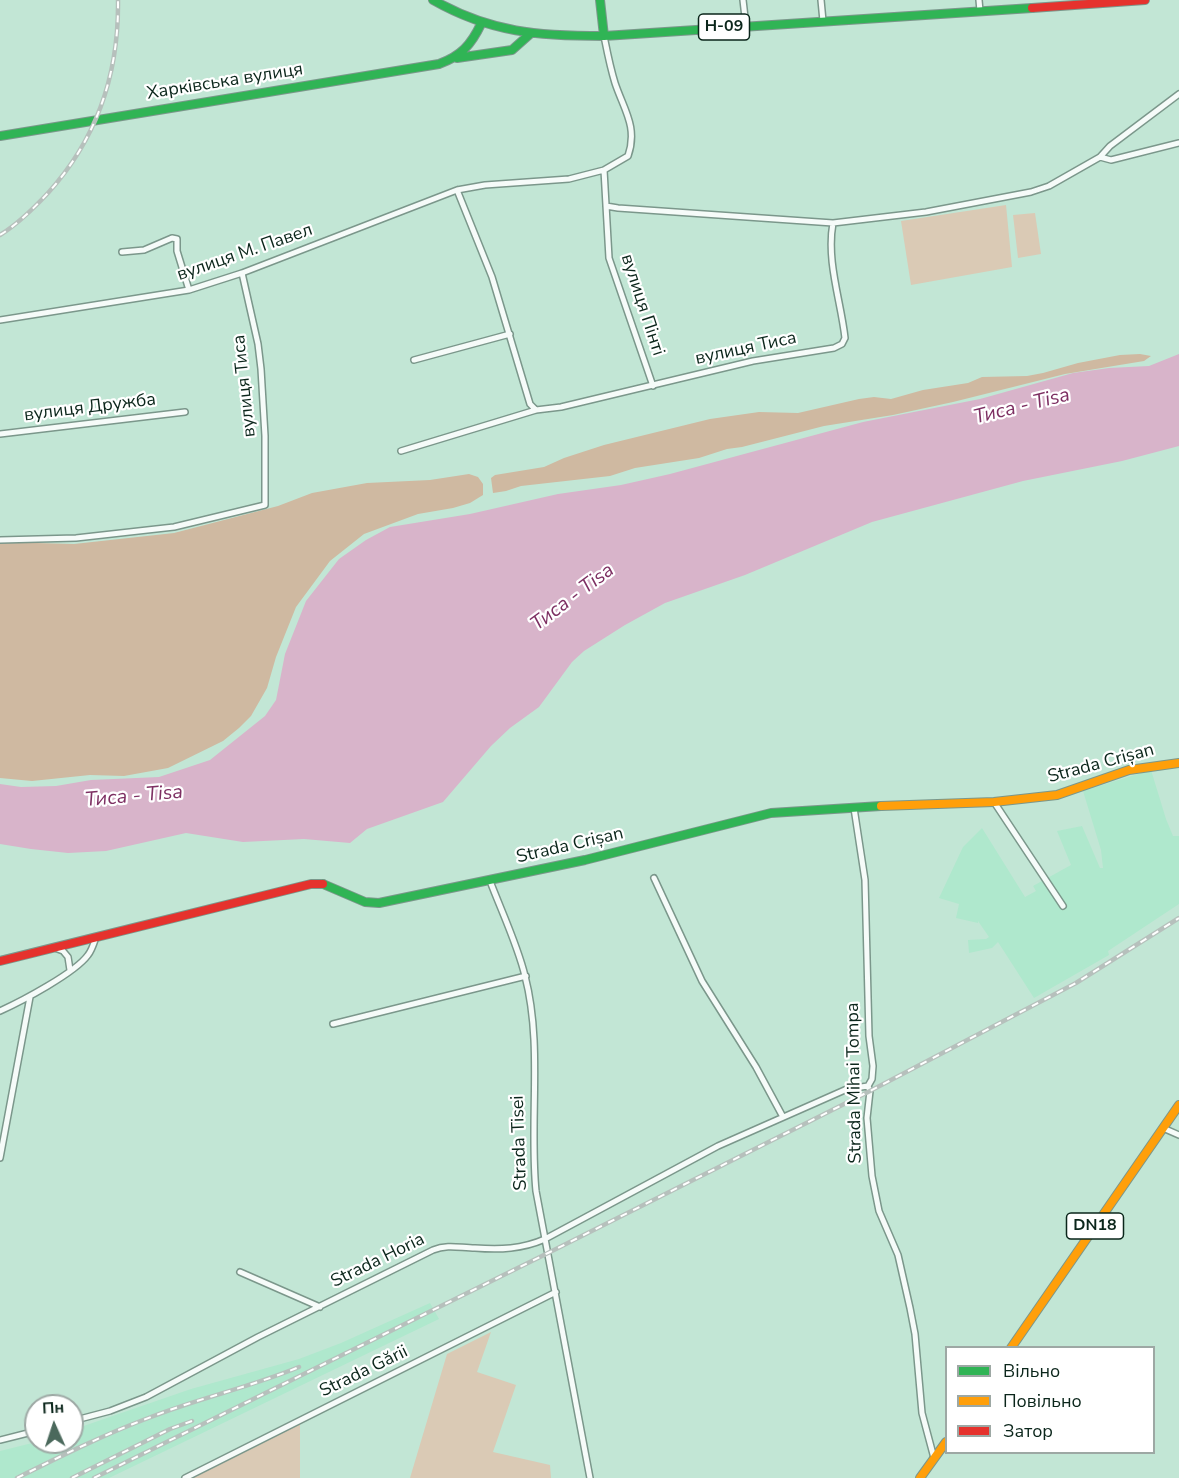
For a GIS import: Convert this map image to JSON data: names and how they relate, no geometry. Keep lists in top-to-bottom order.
{
  "streets": {
    "street": [
      "Н-09",
      "Харківська вулиця",
      "вулиця М. Павел",
      "вулиця Пінті",
      "вулиця Тиса",
      "вулиця Дружба",
      "Strada Crișan",
      "Strada Mihai Tompa",
      "Strada Tisei",
      "DN18",
      "Strada Horia",
      "Strada Gării"
    ]
  },
  "crossings": [
    ["Н-09", "Харківська вулиця"],
    ["вулиця М. Павел", "вулиця Пінті"],
    ["вулиця М. Павел", "вулиця Тиса"],
    ["вулиця Пінті", "вулиця Тиса"],
    ["Strada Crișan", "Strada Mihai Tompa"],
    ["Strada Crișan", "Strada Tisei"],
    ["Strada Mihai Tompa", "Strada Horia"],
    ["Strada Tisei", "Strada Horia"],
    ["Strada Tisei", "Strada Gării"]
  ],
  "water": ["Тиса - Tisa"],
  "legend": ["Вільно", "Повільно", "Затор"],
  "north": "top"
}
